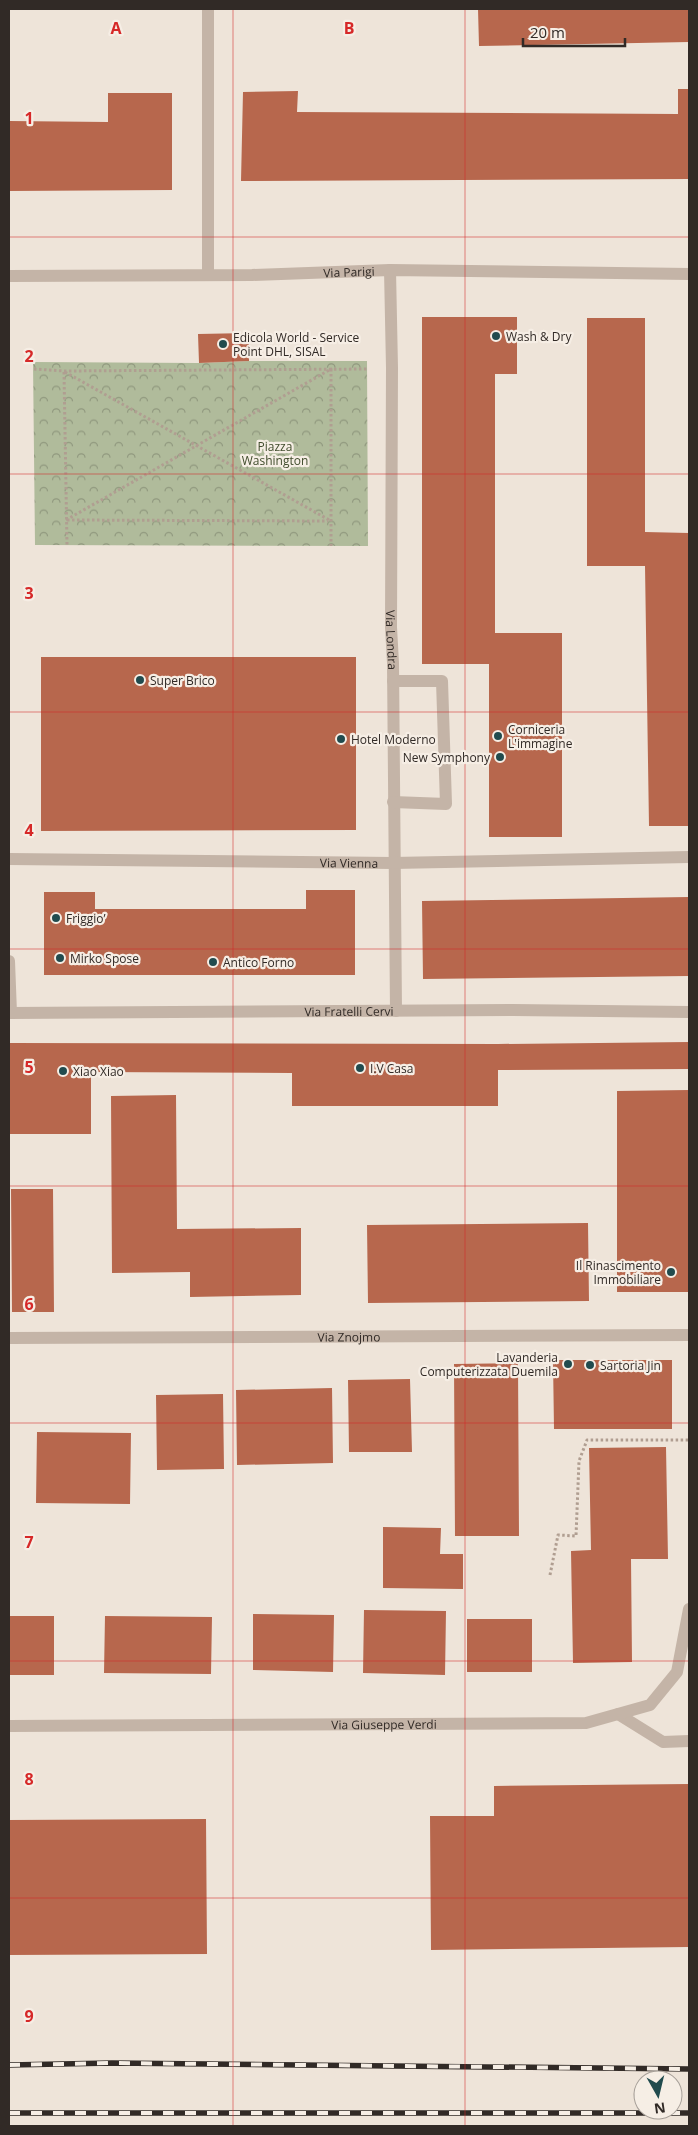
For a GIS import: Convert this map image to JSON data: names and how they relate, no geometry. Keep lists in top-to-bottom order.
{
  "streets": {
    "street": [
      "Via Parigi",
      "Via Londra",
      "Via Vienna",
      "Via Fratelli Cervi",
      "Via Znojmo",
      "Via Giuseppe Verdi"
    ]
  },
  "crossings": [
    ["Via Parigi", "Via Londra"],
    ["Via Londra", "Via Vienna"],
    ["Via Londra", "Via Fratelli Cervi"]
  ],
  "parks": ["Piazza Washington"],
  "places": [
    "Wash & Dry",
    "Edicola World - Service Point DHL, SISAL",
    "Super Brico",
    "Corniceria L'immagine",
    "Hotel Moderno",
    "New Symphony",
    "Friggio’",
    "Mirko Spose",
    "Antico Forno",
    "I.V Casa",
    "Xiao Xiao",
    "Il Rinascimento Immobiliare",
    "Lavanderia Computerizzata Duemila",
    "Sartoria Jin"
  ],
  "scale_bar": "20 m",
  "north": "bottom",
  "grid": {
    "columns": ["A", "B"],
    "rows": [
      "1",
      "2",
      "3",
      "4",
      "5",
      "6",
      "7",
      "8",
      "9"
    ]
  }
}
